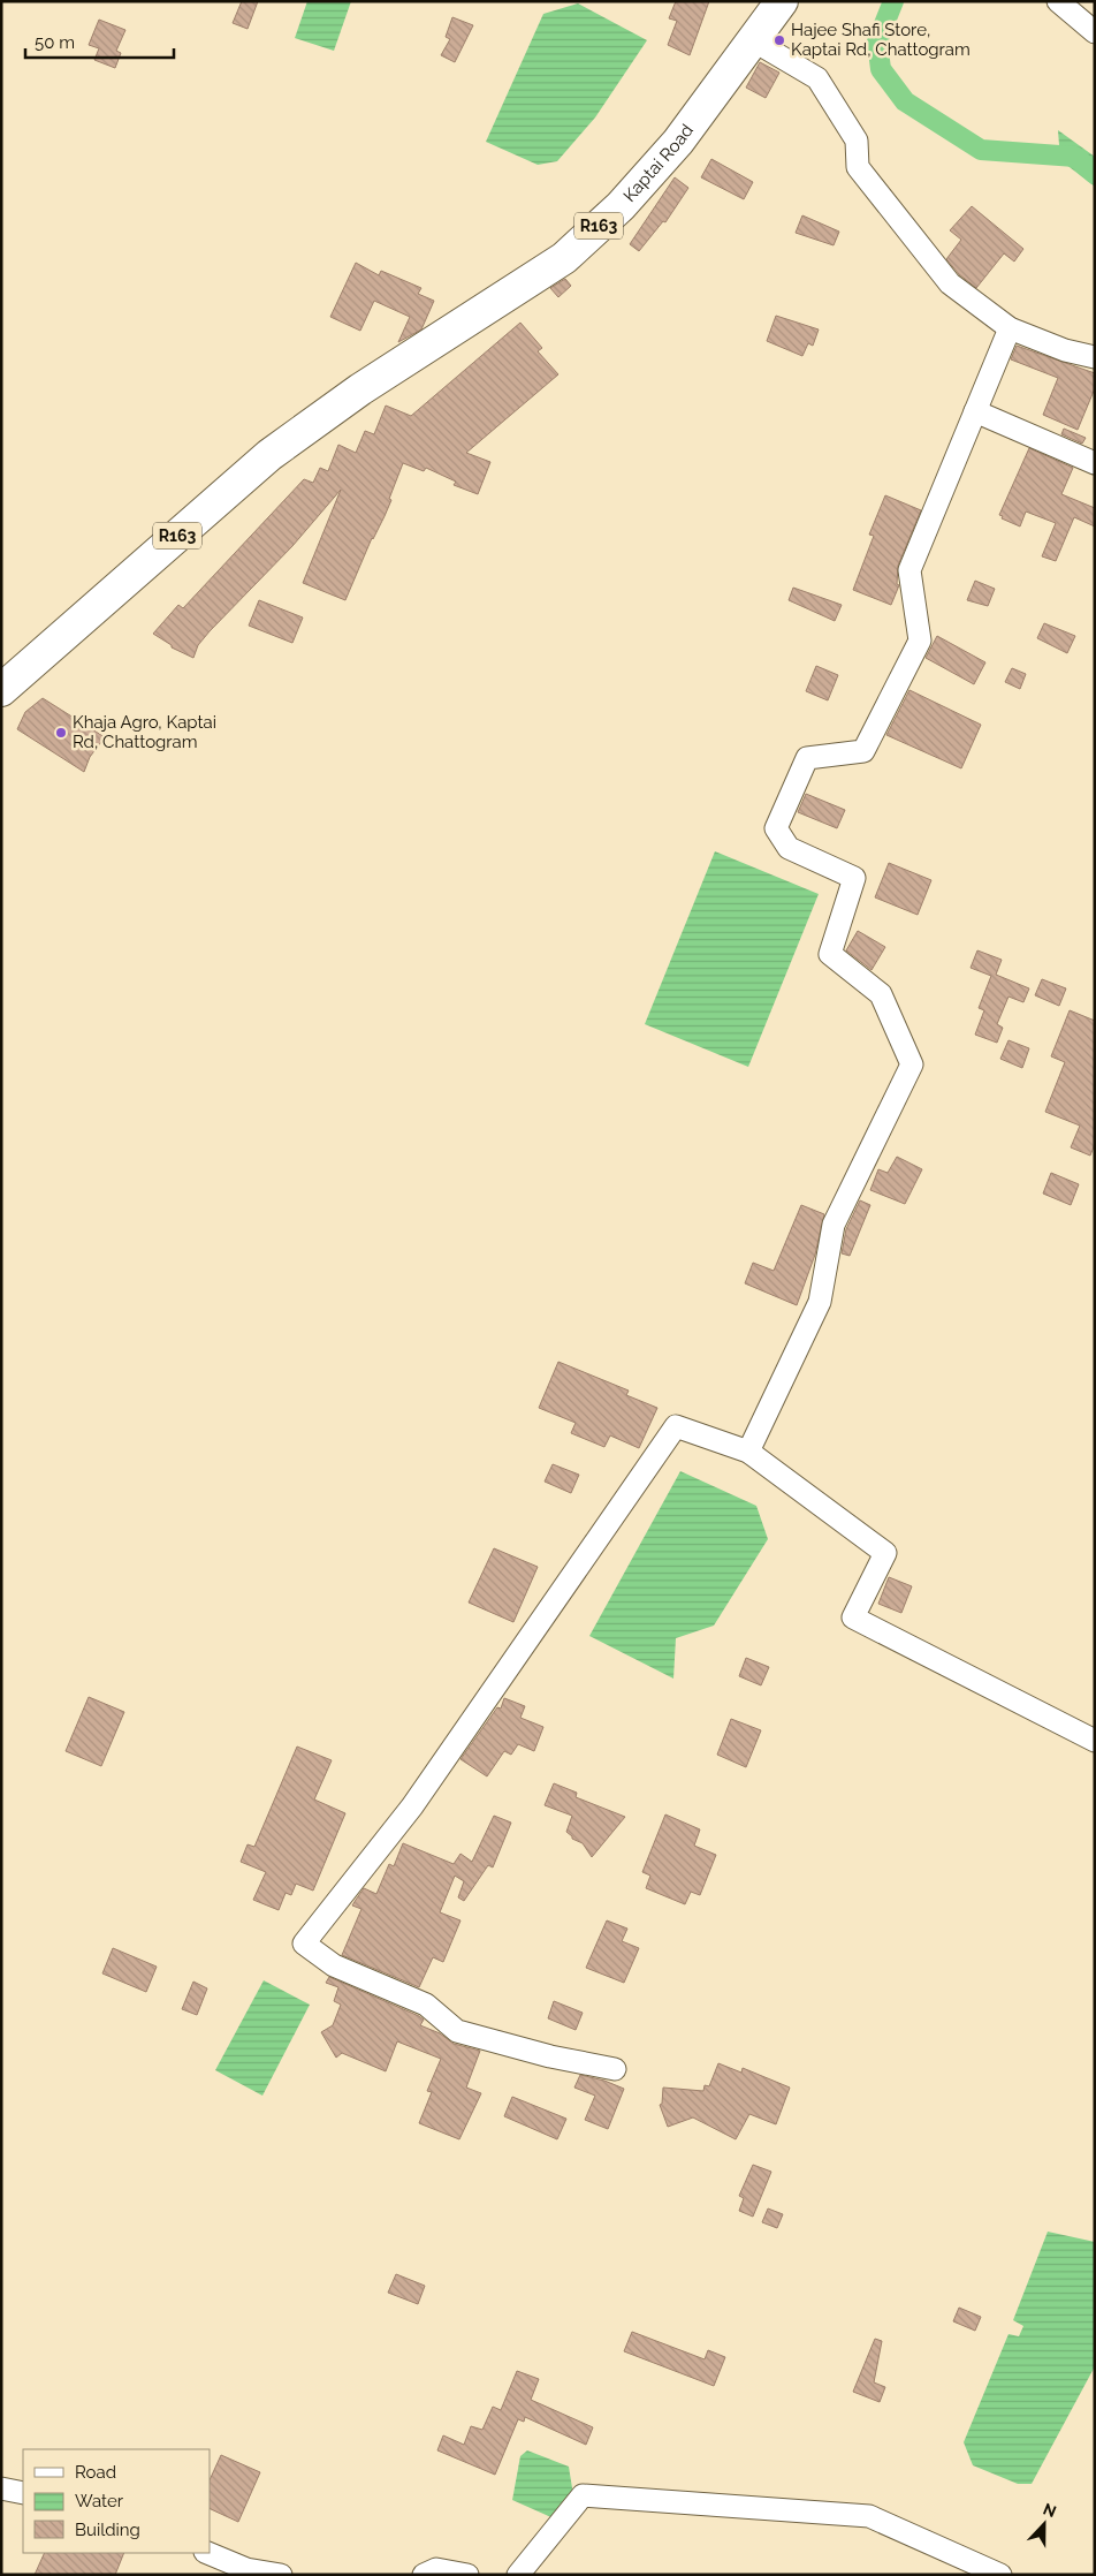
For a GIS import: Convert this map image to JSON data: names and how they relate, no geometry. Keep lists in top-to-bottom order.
{
  "streets": {
    "main road": ["Kaptai Road", "R163"]
  },
  "places": ["Hajee Shafi Store, Kaptai Rd, Chattogram", "Khaja Agro, Kaptai Rd, Chattogram"],
  "legend": ["Road", "Water", "Building"],
  "scale_bar": "50 m",
  "north": "top"
}
